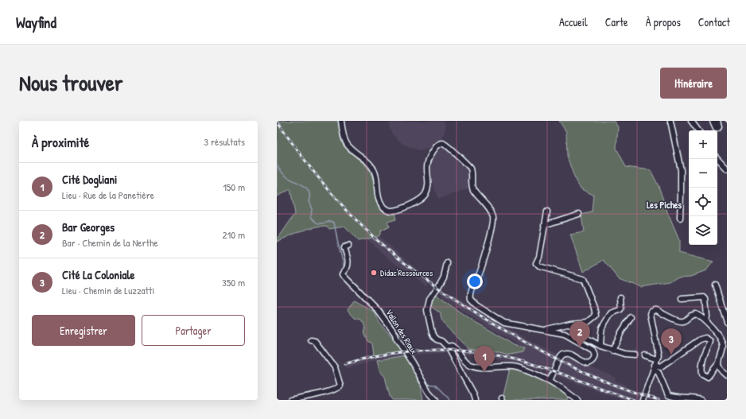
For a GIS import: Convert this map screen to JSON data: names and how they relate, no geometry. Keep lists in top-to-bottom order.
{
  "streets": {
    "street": ["Vallon des Riaux"]
  },
  "districts": ["Les Piches"],
  "places": ["Didac'Ressources"],
  "page": {
    "header": "Wayfind",
    "nav": [
      "Accueil",
      "Carte",
      "À propos",
      "Contact"
    ],
    "title": "Nous trouver",
    "buttons": [
      "Itinéraire",
      ["Enregistrer", "Partager"]
    ],
    "heading": ["À proximité", "3 résultats"],
    "map_buttons": ["+", "−"],
    "list": [
      {
        "mark": "1",
        "name": "Cité Dogliani",
        "note": "Lieu · Rue de la Panetière",
        "value": "150 m"
      },
      {
        "mark": "2",
        "name": "Bar Georges",
        "note": "Bar · Chemin de la Nerthe",
        "value": "210 m"
      },
      {
        "mark": "3",
        "name": "Cité La Coloniale",
        "note": "Lieu · Chemin de Luzzatti",
        "value": "350 m"
      }
    ],
    "pins": ["2", "3", "1"]
  }
}
